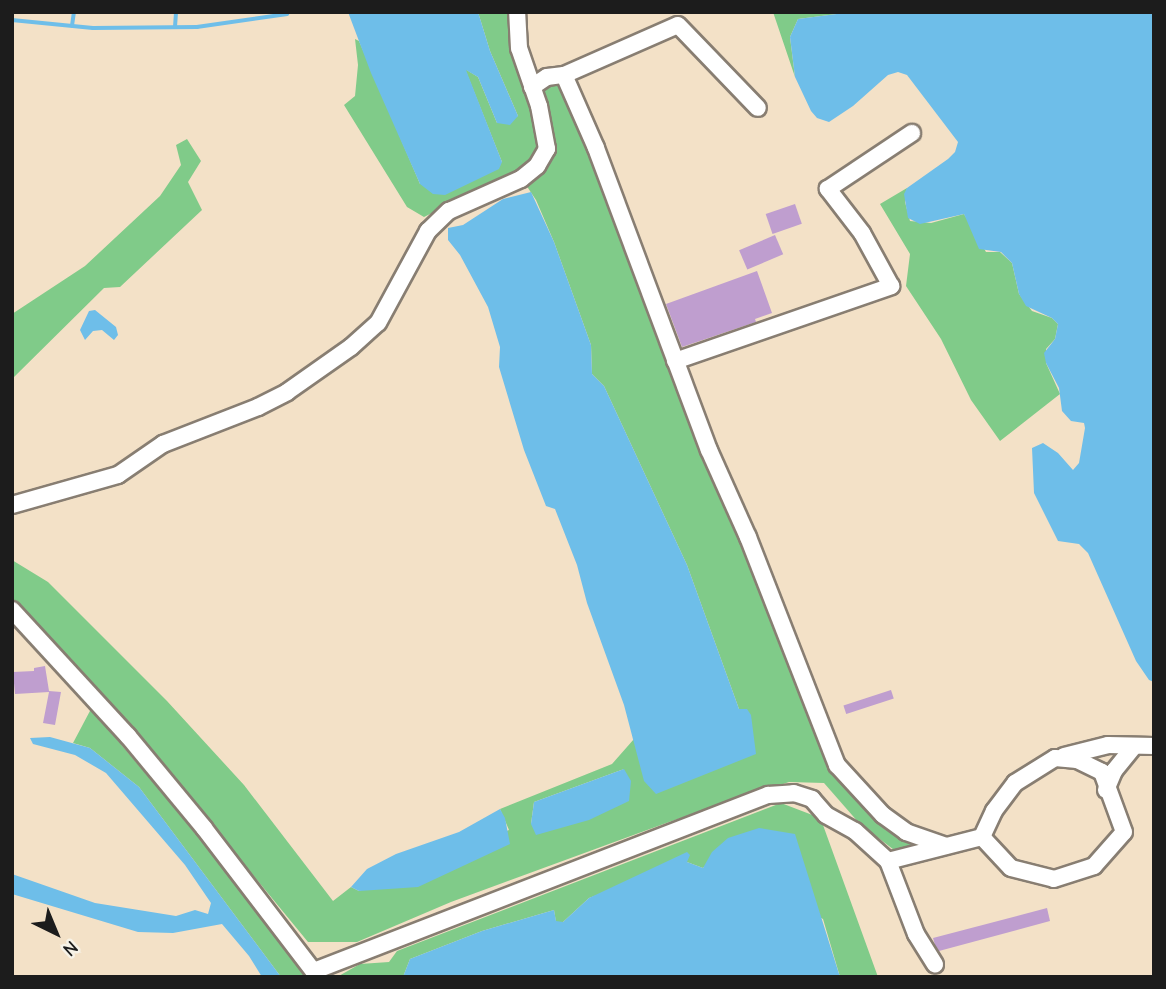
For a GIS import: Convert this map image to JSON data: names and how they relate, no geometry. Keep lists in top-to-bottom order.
{
  "north": "bottom right"
}
